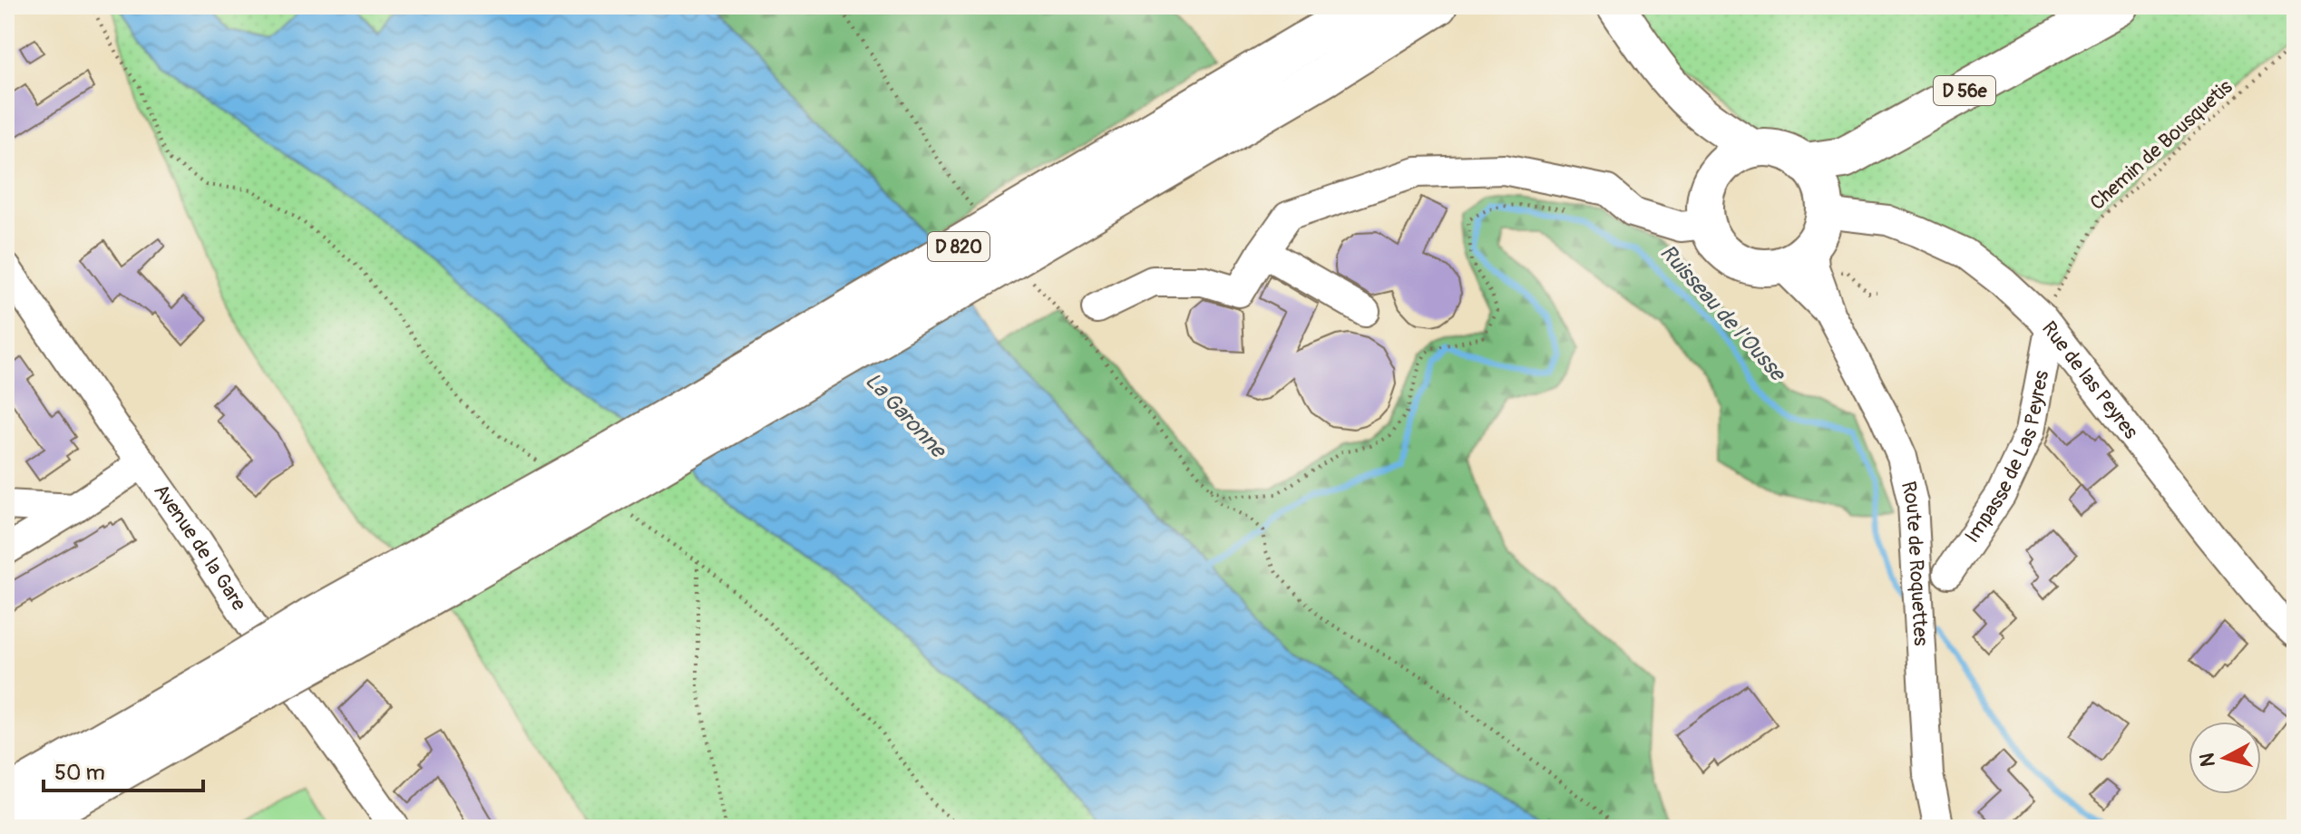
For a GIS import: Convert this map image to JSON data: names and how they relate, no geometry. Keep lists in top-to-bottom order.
{
  "streets": {
    "highway": ["D 56e", "D 820"],
    "street": [
      "Rue de las Peyres",
      "Impasse de Las Peyres",
      "Avenue de la Gare",
      "Route de Roquettes"
    ],
    "path": ["Chemin de Bousquetis"]
  },
  "crossings": [
    ["D 56e", "Rue de las Peyres"],
    ["D 56e", "Route de Roquettes"],
    ["Chemin de Bousquetis", "Rue de las Peyres"],
    ["Chemin de Bousquetis", "Impasse de Las Peyres"],
    ["Rue de las Peyres", "Impasse de Las Peyres"],
    ["Rue de las Peyres", "Route de Roquettes"]
  ],
  "water": ["Ruisseau de l'Ousse", "La Garonne"],
  "scale_bar": "50 m",
  "north": "left"
}
